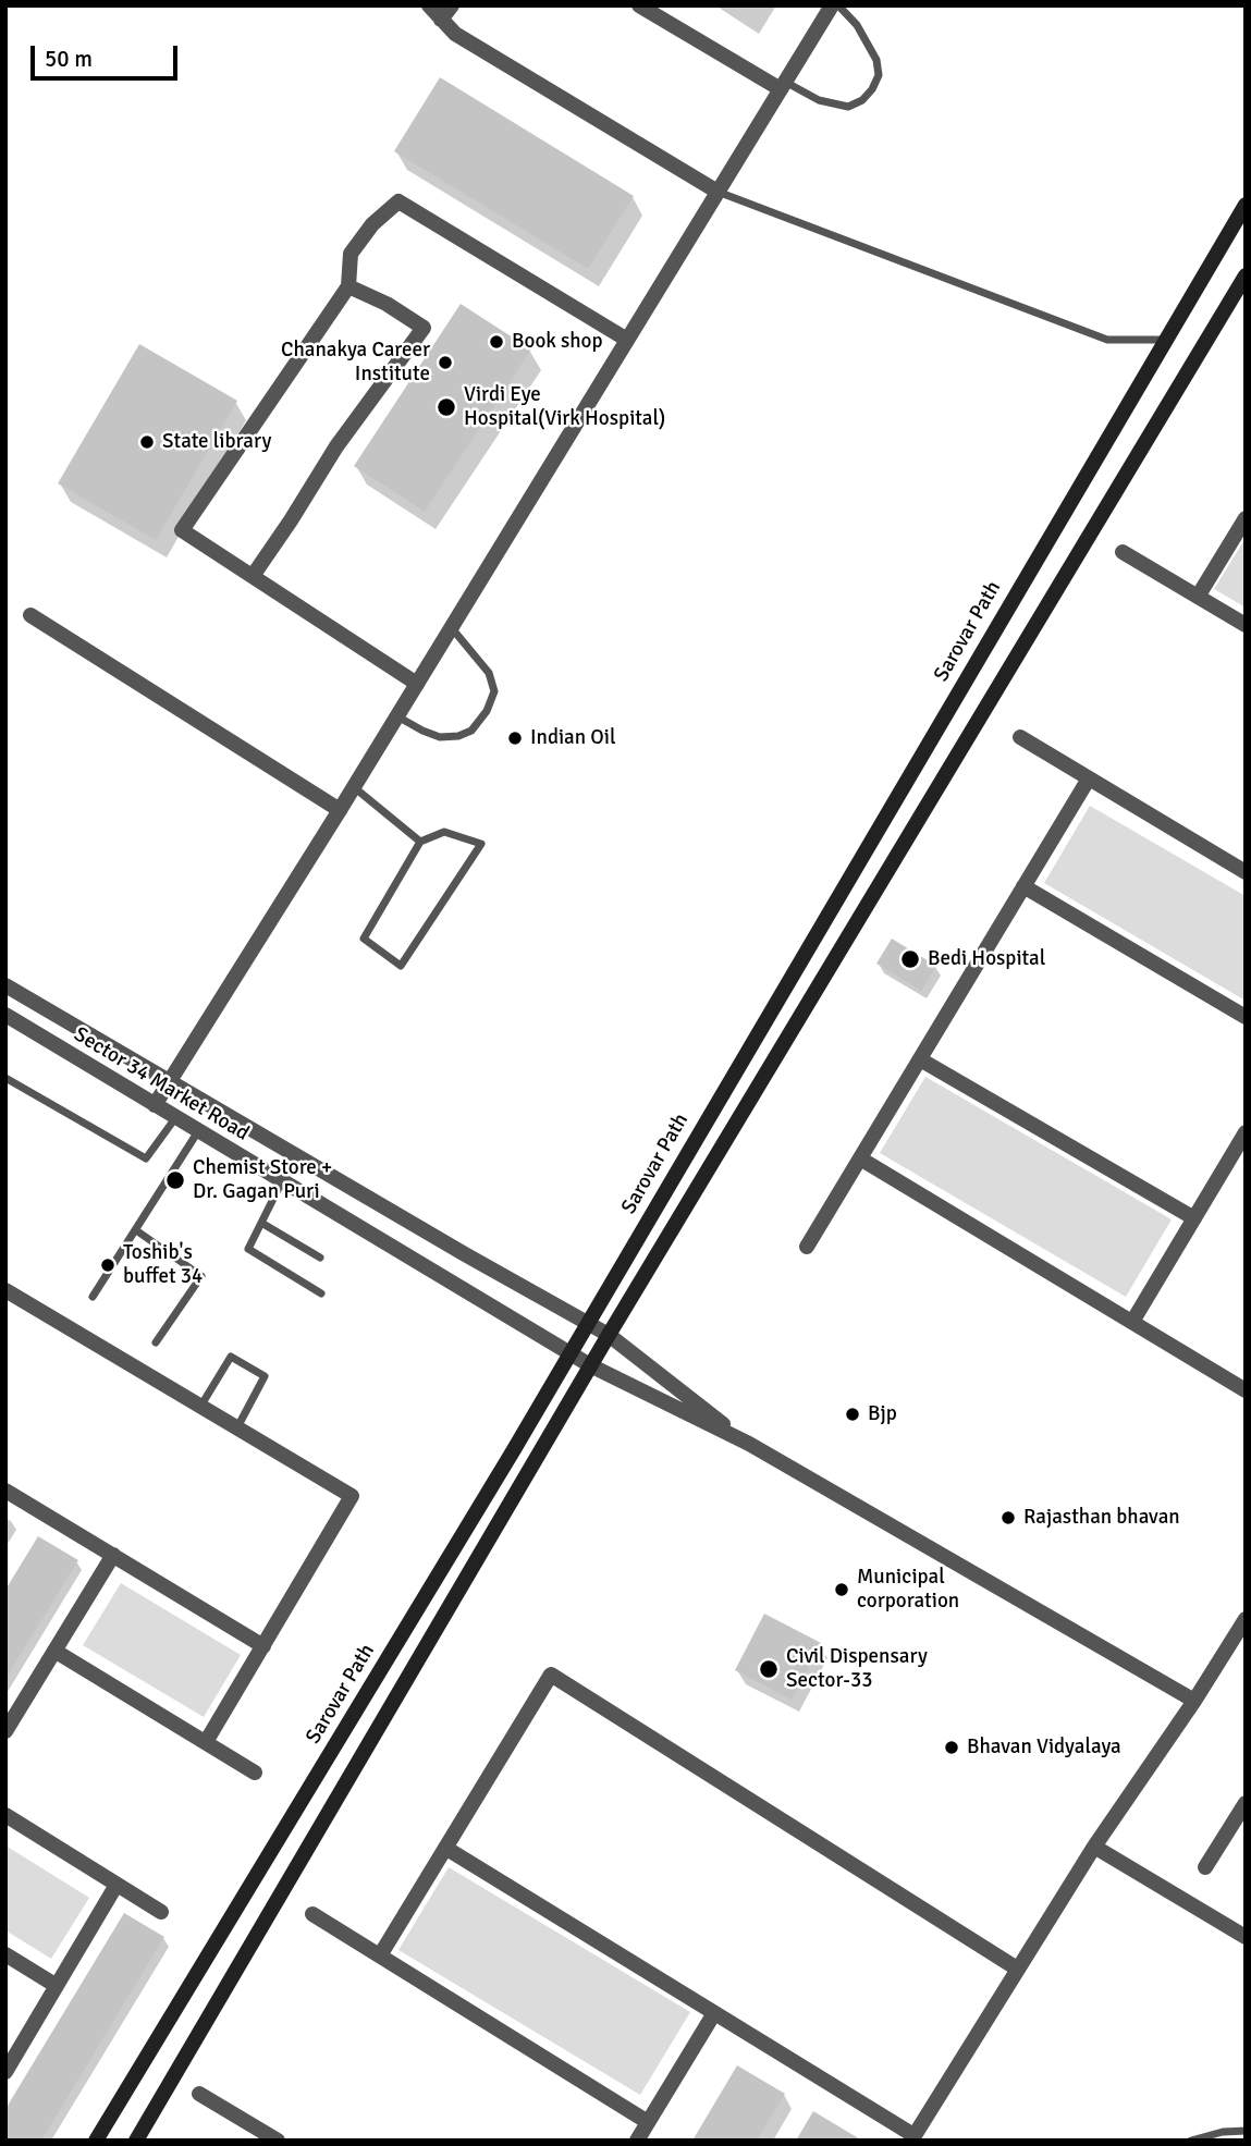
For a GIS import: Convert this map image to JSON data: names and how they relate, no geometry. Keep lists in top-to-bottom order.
{
  "streets": {
    "main road": ["Sarovar Path"],
    "street": ["Sector 34 Market Road"]
  },
  "crossings": [
    ["Sarovar Path", "Sector 34 Market Road"]
  ],
  "places": [
    "Book shop",
    "Chanakya Career Institute",
    "Virdi Eye Hospital(Virk Hospital)",
    "State library",
    "Indian Oil",
    "Bedi Hospital",
    "Chemist Store + Dr. Gagan Puri",
    "Toshib's buffet 34",
    "Bjp",
    "Rajasthan bhavan",
    "Municipal corporation",
    "Civil Dispensary Sector-33",
    "Bhavan Vidyalaya"
  ],
  "scale_bar": "50 m"
}
